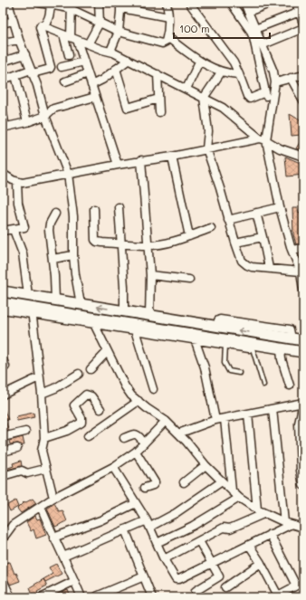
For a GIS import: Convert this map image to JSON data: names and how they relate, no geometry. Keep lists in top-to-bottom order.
{
  "scale_bar": "100 m"
}
